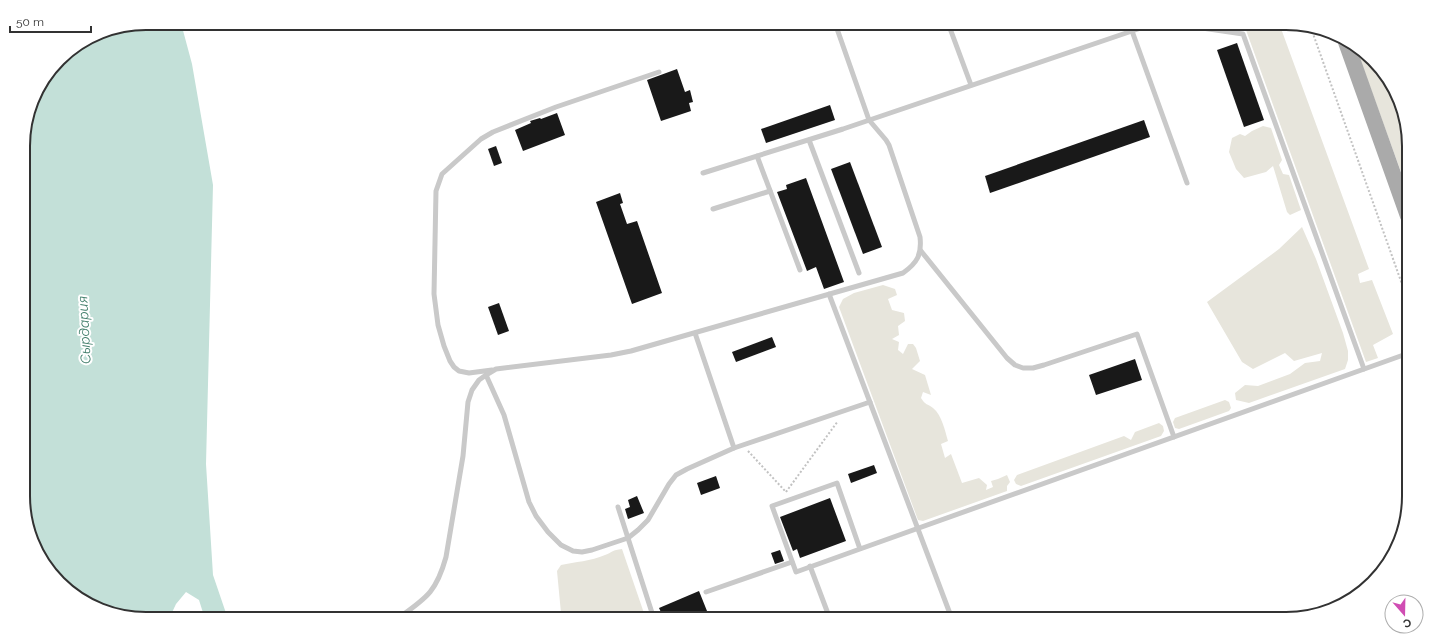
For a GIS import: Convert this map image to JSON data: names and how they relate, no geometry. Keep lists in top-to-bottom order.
{
  "water": ["Сырдария"],
  "scale_bar": "50 m",
  "north": "bottom"
}
